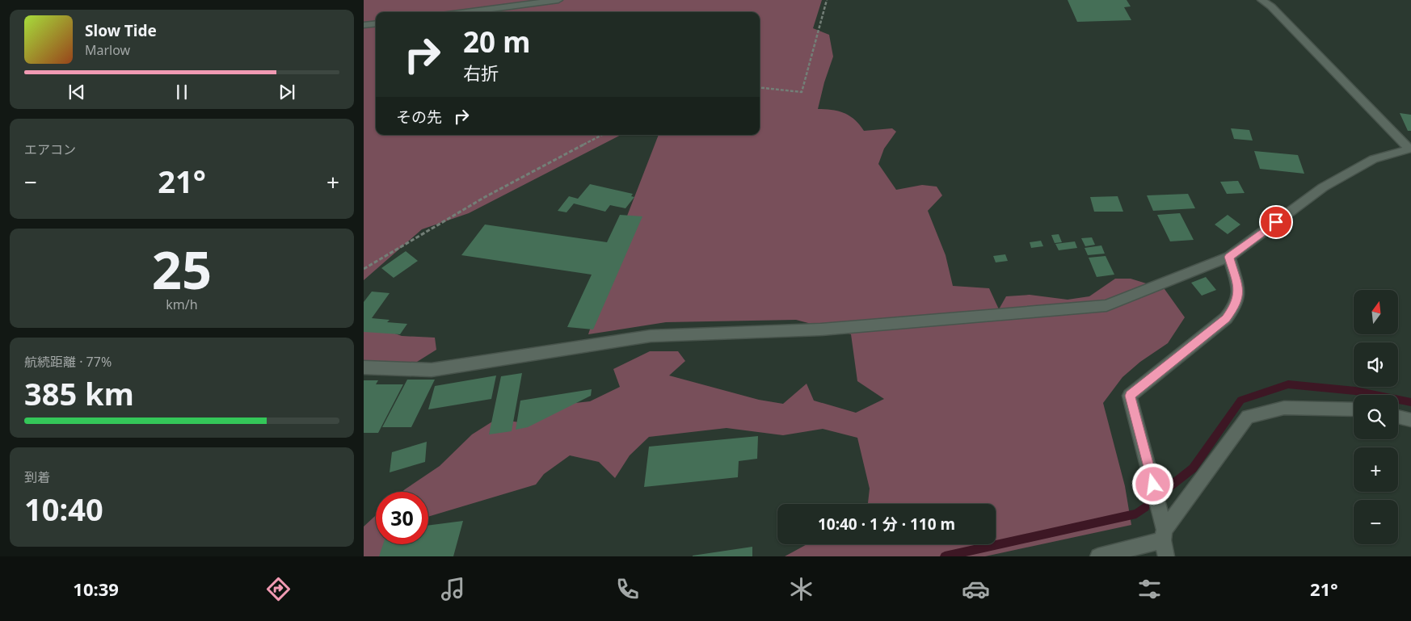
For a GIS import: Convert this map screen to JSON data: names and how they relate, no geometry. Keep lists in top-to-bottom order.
{
  "north": "top",
  "page": {
    "turn": ["20 m", "右折"],
    "song": ["Slow Tide", "Marlow"],
    "then": "その先",
    "tile": [
      "エアコン",
      ["25", "km/h"],
      ["航続距離 · 77%", "385 km"],
      ["到着", "10:40"]
    ],
    "heat": ["−", "21°", "+"],
    "map_buttons": ["+", "−"],
    "limit": "30",
    "trip": "10:40 · 1 分 · 110 m",
    "tabs": ["10:39", "21°"]
  }
}
